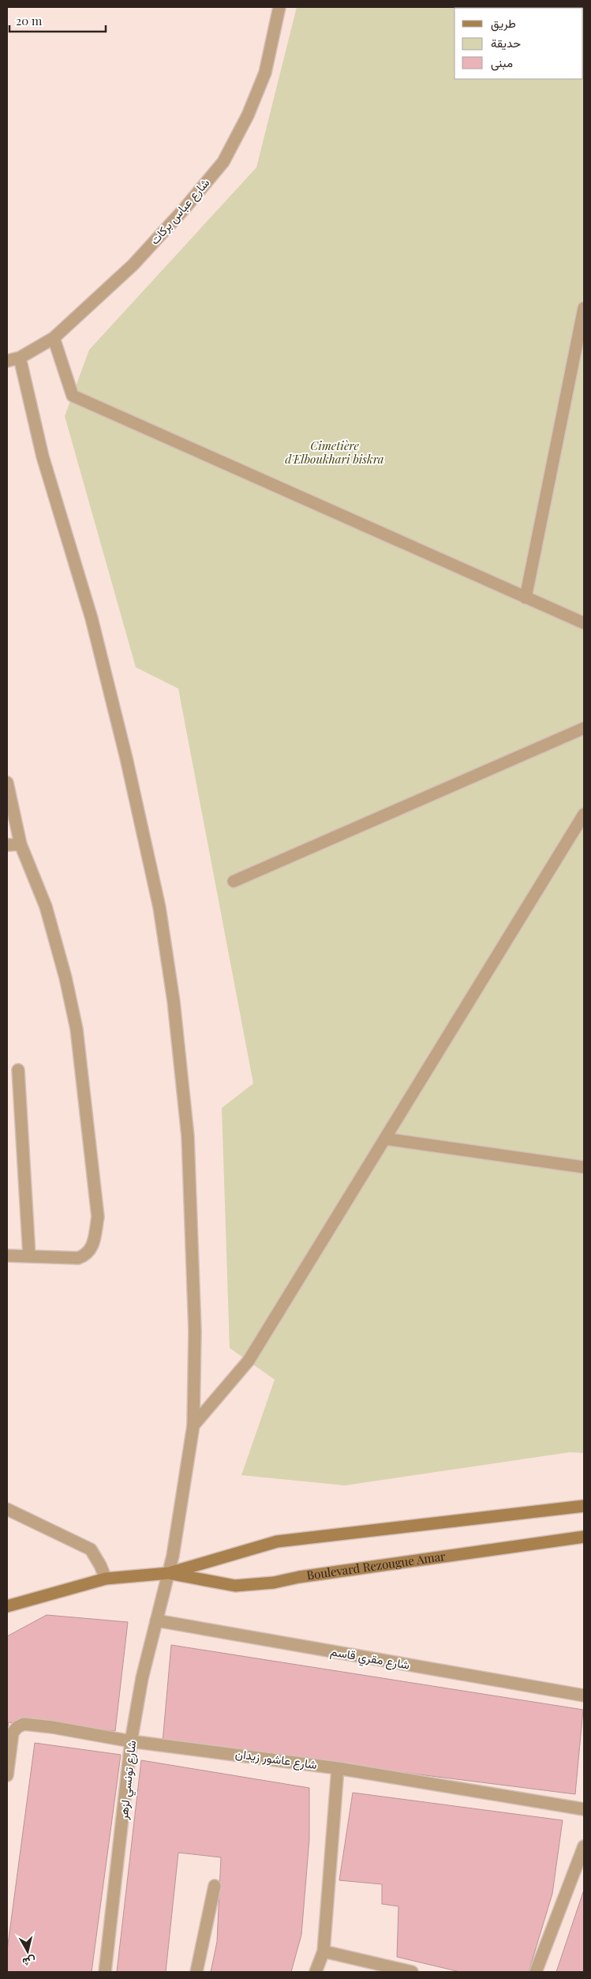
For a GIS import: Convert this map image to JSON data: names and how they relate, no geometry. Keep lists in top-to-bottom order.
{
  "streets": {
    "main road": ["Boulevard Rezougue Amar"],
    "street": [
      "شارع عباس بركات",
      "شارع مقري قاسم",
      "شارع عاشور زيدان",
      "شارع تونسي لزهر"
    ]
  },
  "crossings": [
    ["شارع عباس بركات", "شارع تونسي لزهر"],
    ["Boulevard Rezougue Amar", "شارع تونسي لزهر"],
    ["شارع مقري قاسم", "شارع تونسي لزهر"],
    ["شارع عاشور زيدان", "شارع تونسي لزهر"]
  ],
  "parks": ["Cimetière d'Elboukhari biskra"],
  "legend": ["طريق", "حديقة", "مبنى"],
  "scale_bar": "20 m",
  "north": "bottom"
}
